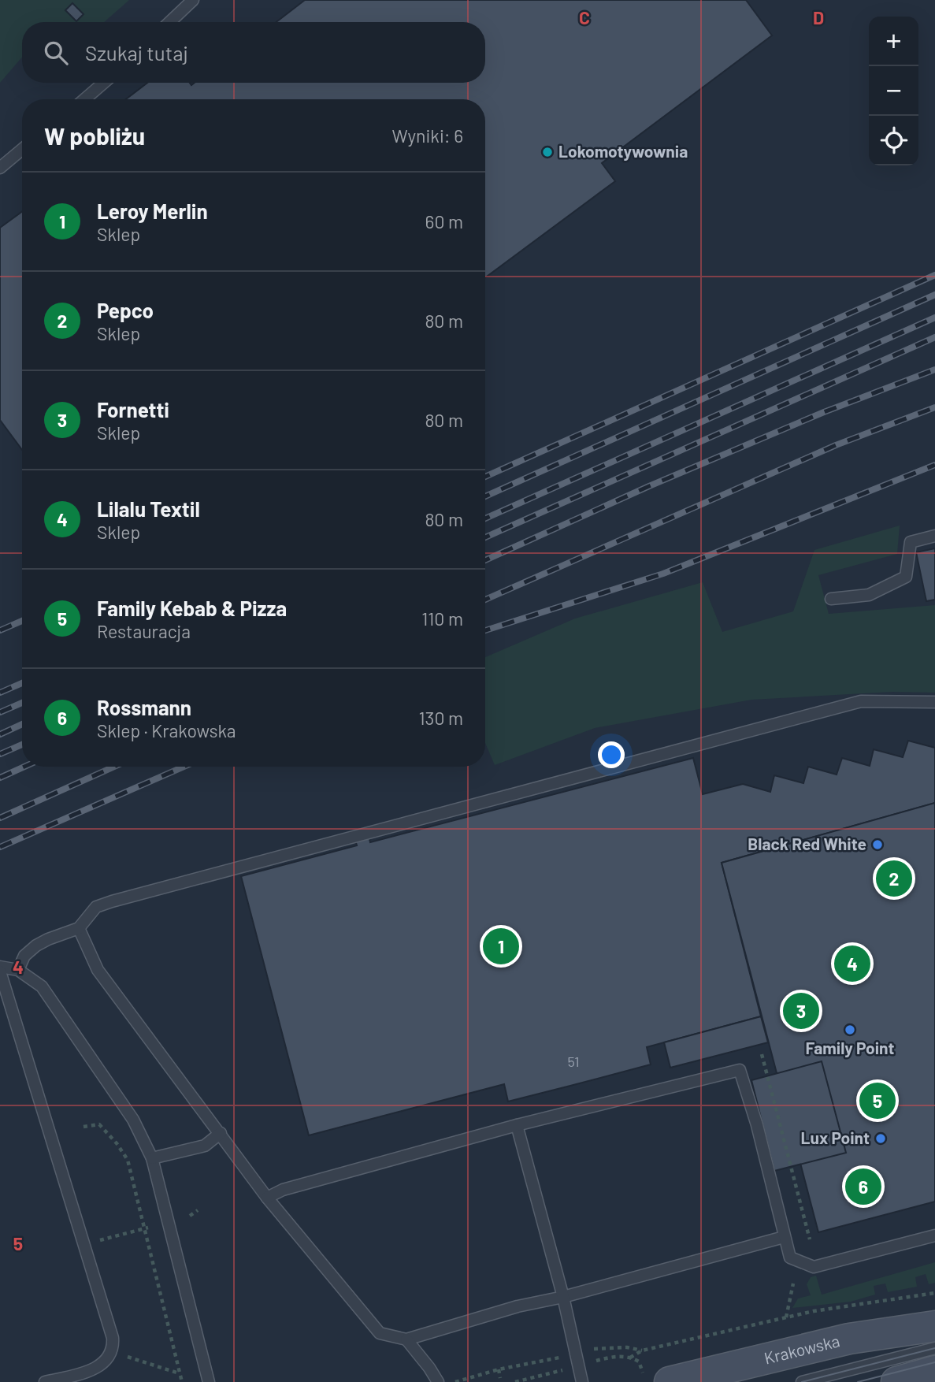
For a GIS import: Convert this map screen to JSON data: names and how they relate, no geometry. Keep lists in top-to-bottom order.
{
  "streets": {
    "main road": ["Krakowska"]
  },
  "places": [
    "Lokomotywownia",
    "Black Red White",
    "Family Point",
    "Lux Point"
  ],
  "house_numbers": ["51"],
  "page": {
    "map_buttons": ["+", "−"],
    "search": "Szukaj tutaj",
    "heading": ["W pobliżu", "Wyniki: 6"],
    "list": [
      {
        "mark": "1",
        "name": "Leroy Merlin",
        "note": "Sklep",
        "value": "60 m"
      },
      {
        "mark": "2",
        "name": "Pepco",
        "note": "Sklep",
        "value": "80 m"
      },
      {
        "mark": "3",
        "name": "Fornetti",
        "note": "Sklep",
        "value": "80 m"
      },
      {
        "mark": "4",
        "name": "Lilalu Textil",
        "note": "Sklep",
        "value": "80 m"
      },
      {
        "mark": "5",
        "name": "Family Kebab & Pizza",
        "note": "Restauracja",
        "value": "110 m"
      },
      {
        "mark": "6",
        "name": "Rossmann",
        "note": "Sklep · Krakowska",
        "value": "130 m"
      }
    ],
    "pins": [
      "2",
      "1",
      "4",
      "3",
      "5",
      "6"
    ]
  },
  "grid": {
    "columns": ["C", "D"],
    "rows": ["4", "5"]
  }
}
